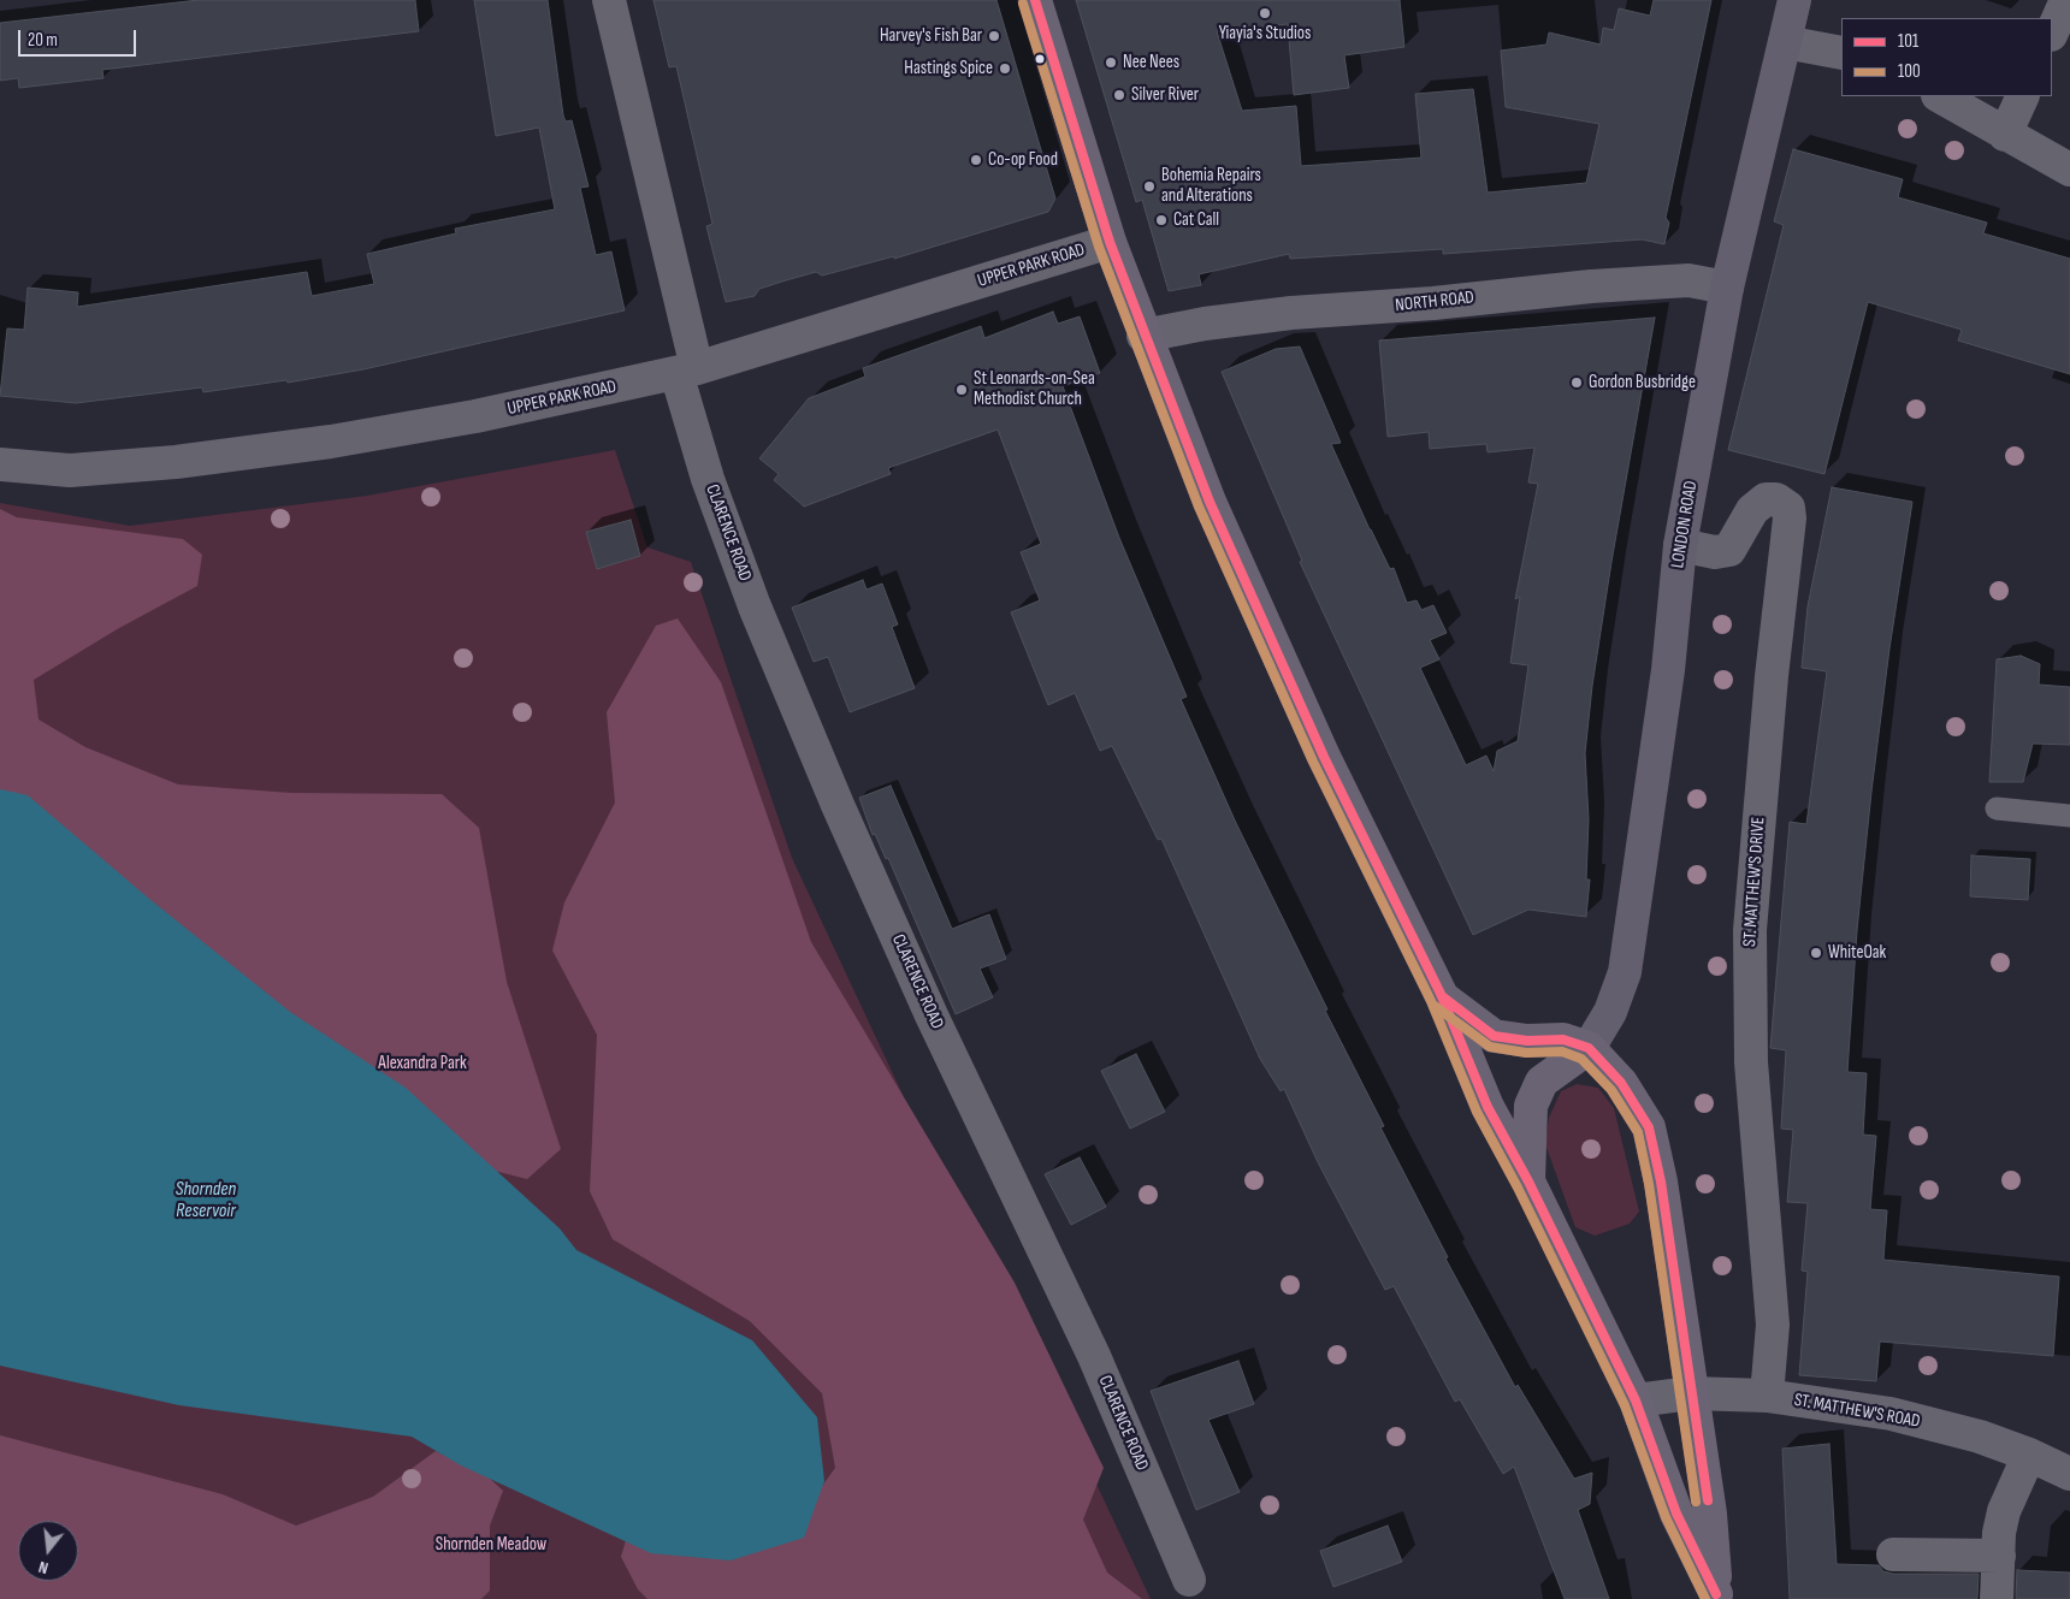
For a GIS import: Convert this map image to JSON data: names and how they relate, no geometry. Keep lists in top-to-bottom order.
{
  "streets": {
    "highway": ["LONDON ROAD"],
    "street": [
      "UPPER PARK ROAD",
      "NORTH ROAD",
      "CLARENCE ROAD",
      "ST. MATTHEW'S DRIVE",
      "ST. MATTHEW'S ROAD"
    ]
  },
  "crossings": [
    ["UPPER PARK ROAD", "CLARENCE ROAD"],
    ["NORTH ROAD", "LONDON ROAD"],
    ["LONDON ROAD", "ST. MATTHEW'S DRIVE"],
    ["LONDON ROAD", "ST. MATTHEW'S ROAD"],
    ["ST. MATTHEW'S DRIVE", "ST. MATTHEW'S ROAD"]
  ],
  "water": ["Shornden Reservoir"],
  "parks": ["Alexandra Park", "Shornden Meadow"],
  "places": [
    "Yiayia's Studios",
    "Harvey's Fish Bar",
    "Nee Nees",
    "Hastings Spice",
    "Silver River",
    "Co-op Food",
    "Bohemia Repairs and Alterations",
    "Cat Call",
    "Gordon Busbridge",
    "St Leonards-on-Sea Methodist Church",
    "WhiteOak"
  ],
  "lines": ["transit line 101", "transit line 100"],
  "legend": ["101", "100"],
  "scale_bar": "20 m",
  "north": "bottom"
}
